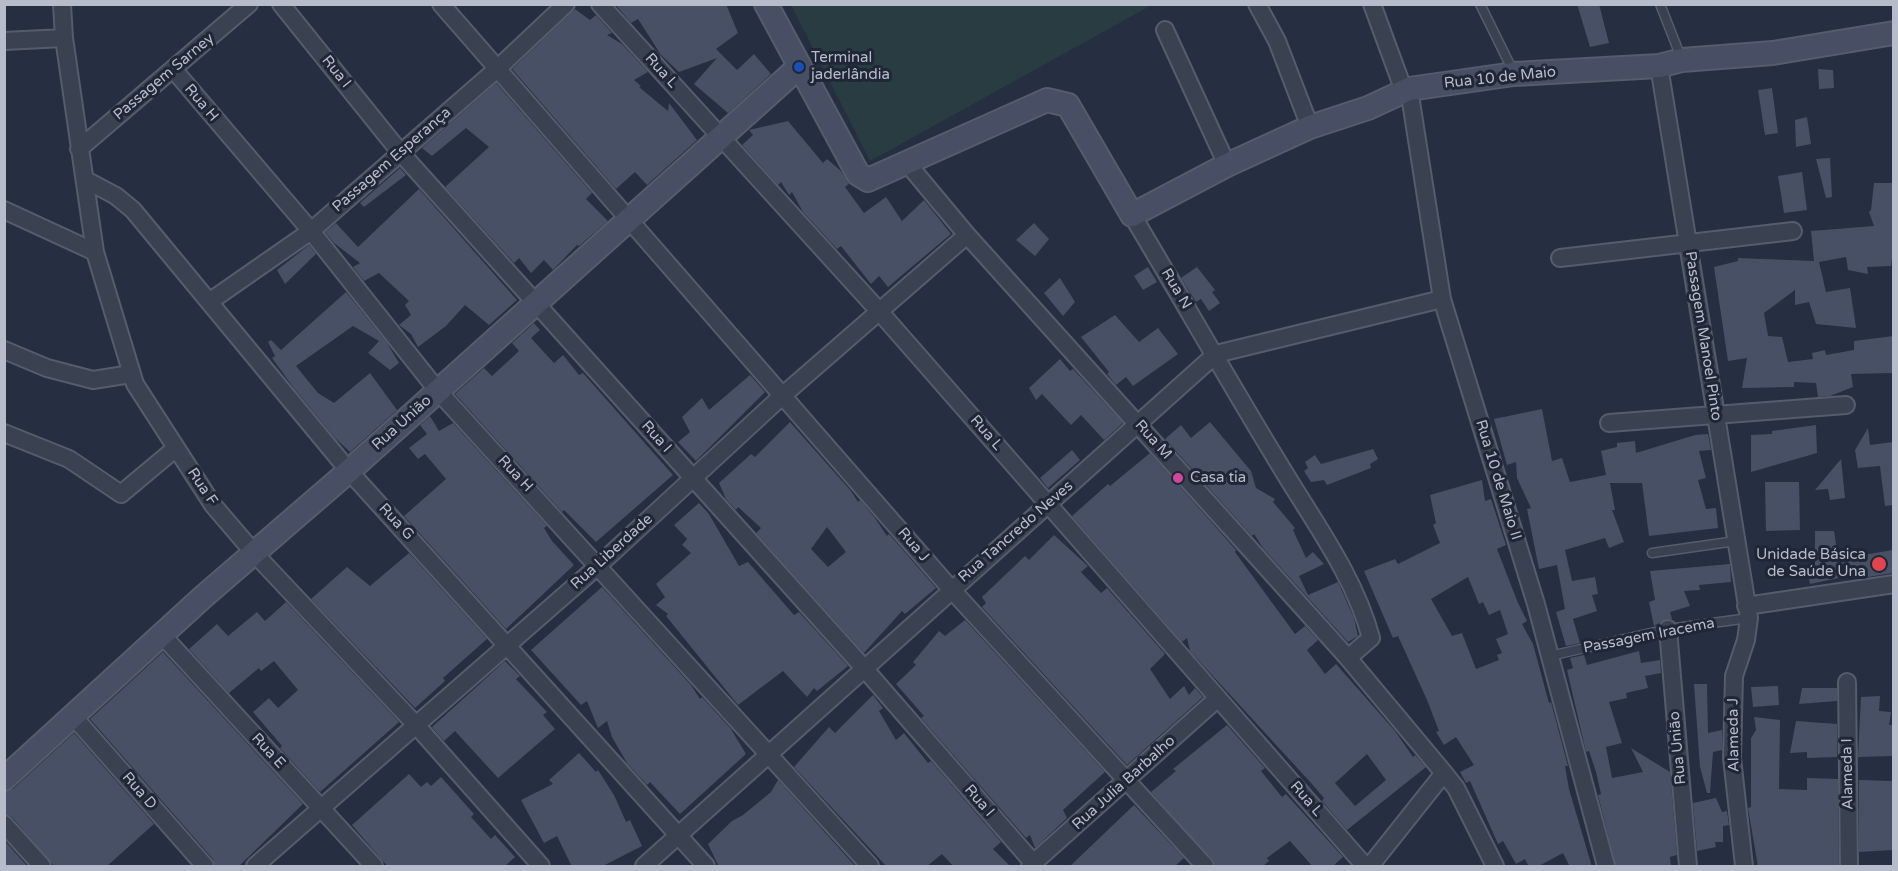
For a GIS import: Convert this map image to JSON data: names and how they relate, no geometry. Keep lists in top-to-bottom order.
{
  "streets": {
    "main road": ["Rua 10 de Maio", "Rua N", "Rua União"],
    "street": [
      "Rua L",
      "Rua I",
      "Passagem Sarney",
      "Rua H",
      "Passagem Esperança",
      "Passagem Manoel Pinto",
      "Rua M",
      "Rua 10 de Maio II",
      "Rua F",
      "Rua G",
      "Rua Tancredo Neves",
      "Rua J",
      "Rua Liberdade",
      "Passagem Iracema",
      "Alameda J",
      "Rua E",
      "Alameda I",
      "Rua Julia Barbalho",
      "Rua D"
    ]
  },
  "crossings": [
    ["Rua L", "Rua União"],
    ["Rua L", "Rua Tancredo Neves"],
    ["Rua L", "Rua Liberdade"],
    ["Rua L", "Rua Julia Barbalho"],
    ["Rua I", "Passagem Esperança"],
    ["Rua I", "Rua União"],
    ["Rua I", "Rua Tancredo Neves"],
    ["Rua I", "Rua Liberdade"],
    ["Rua I", "Rua Julia Barbalho"],
    ["Passagem Sarney", "Rua H"],
    ["Passagem Sarney", "Rua F"],
    ["Rua 10 de Maio", "Rua N"],
    ["Rua 10 de Maio", "Passagem Manoel Pinto"],
    ["Rua 10 de Maio", "Rua 10 de Maio II"],
    ["Rua H", "Passagem Esperança"],
    ["Rua H", "Rua União"],
    ["Rua H", "Rua Tancredo Neves"],
    ["Rua H", "Rua Liberdade"],
    ["Passagem Esperança", "Rua G"],
    ["Rua N", "Rua União"],
    ["Rua N", "Rua M"],
    ["Rua N", "Rua Tancredo Neves"],
    ["Passagem Manoel Pinto", "Passagem Iracema"],
    ["Passagem Manoel Pinto", "Alameda J"],
    ["Rua União", "Rua F"],
    ["Rua União", "Rua G"],
    ["Rua União", "Rua J"],
    ["Rua União", "Passagem Iracema"],
    ["Rua União", "Rua E"],
    ["Rua União", "Rua D"],
    ["Rua M", "Rua Tancredo Neves"],
    ["Rua M", "Rua Liberdade"],
    ["Rua 10 de Maio II", "Rua Tancredo Neves"],
    ["Rua 10 de Maio II", "Passagem Iracema"],
    ["Rua F", "Rua G"],
    ["Rua F", "Rua Liberdade"],
    ["Rua G", "Rua Tancredo Neves"],
    ["Rua G", "Rua Liberdade"],
    ["Rua Tancredo Neves", "Rua J"],
    ["Rua J", "Rua Liberdade"],
    ["Rua J", "Rua Julia Barbalho"],
    ["Rua Liberdade", "Rua E"],
    ["Passagem Iracema", "Alameda J"]
  ],
  "places": ["Terminal jaderlândia", "Casa tia", "Unidade Básica de Saúde Una"]
}
